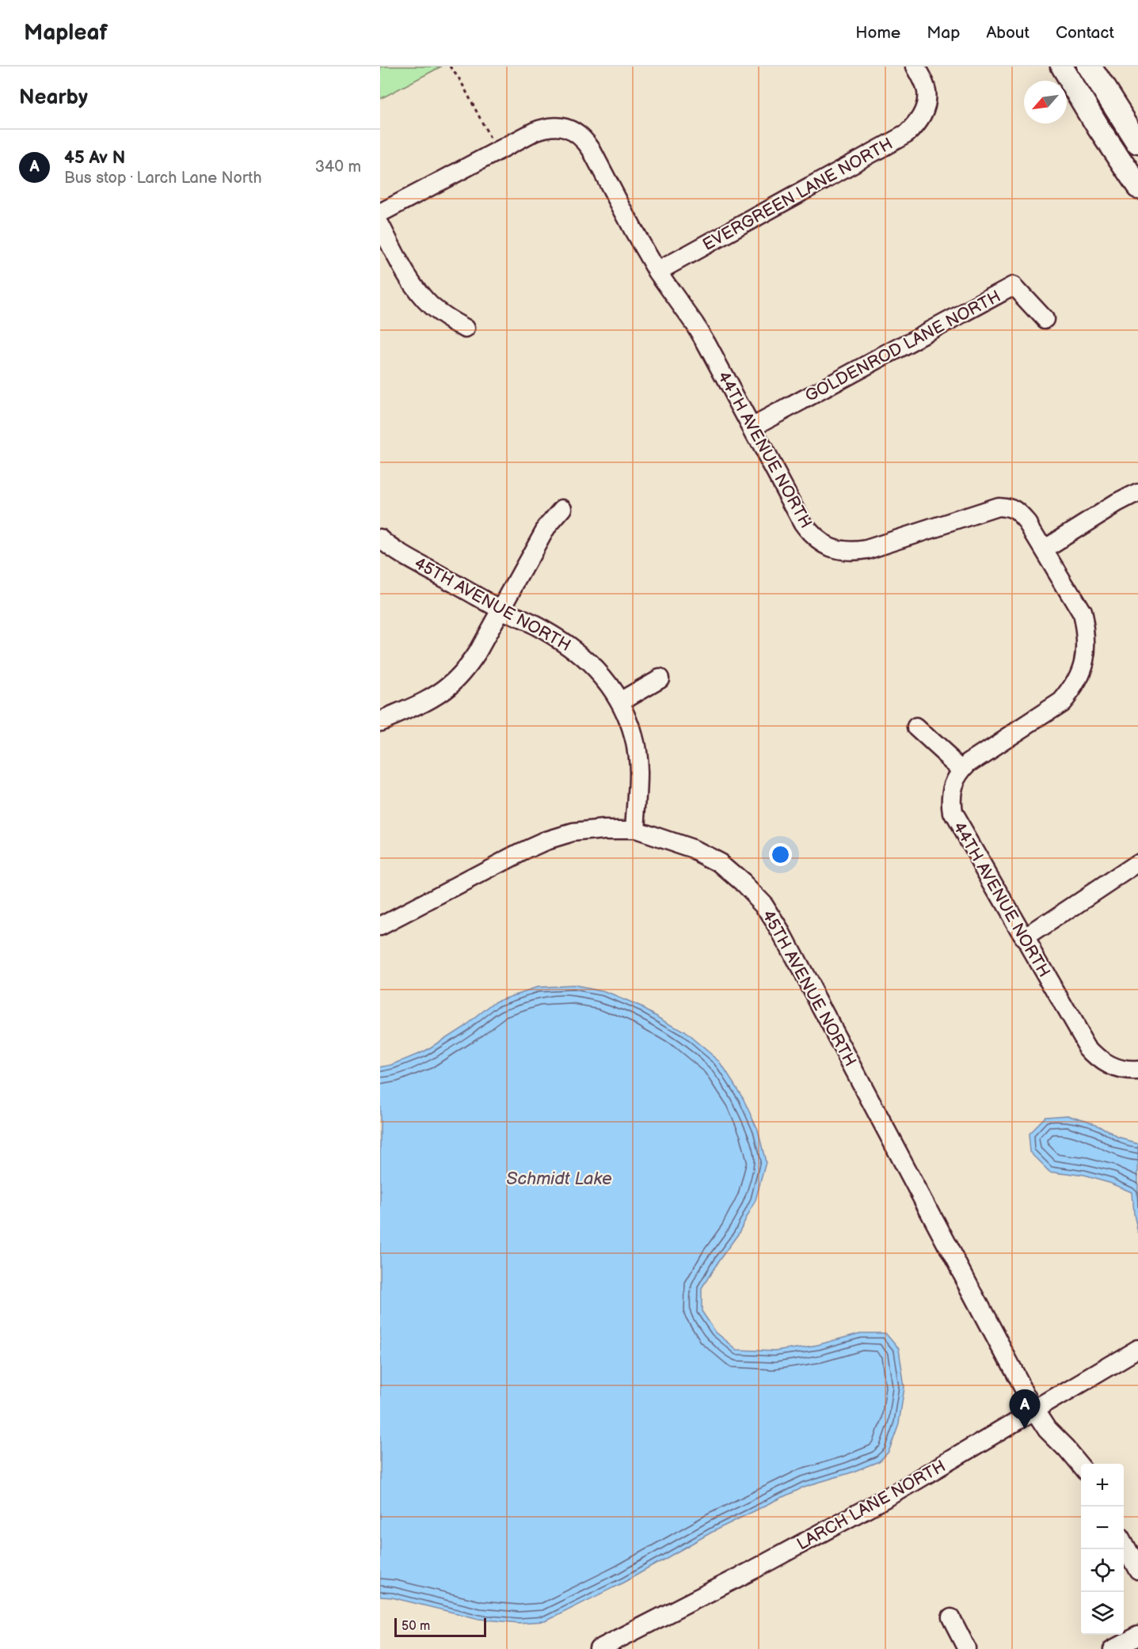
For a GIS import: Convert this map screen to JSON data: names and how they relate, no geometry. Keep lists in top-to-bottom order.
{
  "streets": {
    "street": [
      "EVERGREEN LANE NORTH",
      "GOLDENROD LANE NORTH",
      "44TH AVENUE NORTH",
      "45TH AVENUE NORTH",
      "LARCH LANE NORTH"
    ]
  },
  "crossings": [
    ["EVERGREEN LANE NORTH", "44TH AVENUE NORTH"],
    ["GOLDENROD LANE NORTH", "44TH AVENUE NORTH"],
    ["45TH AVENUE NORTH", "LARCH LANE NORTH"]
  ],
  "water": ["Schmidt Lake"],
  "scale_bar": "50 m",
  "north": "bottom left",
  "page": {
    "header": "Mapleaf",
    "nav": [
      "Home",
      "Map",
      "About",
      "Contact"
    ],
    "heading": "Nearby",
    "list": [
      {
        "mark": "A",
        "name": "45 Av N",
        "note": "Bus stop · Larch Lane North",
        "value": "340 m"
      }
    ],
    "pins": "A",
    "map_buttons": ["+", "−"],
    "scale": "50 m"
  }
}
